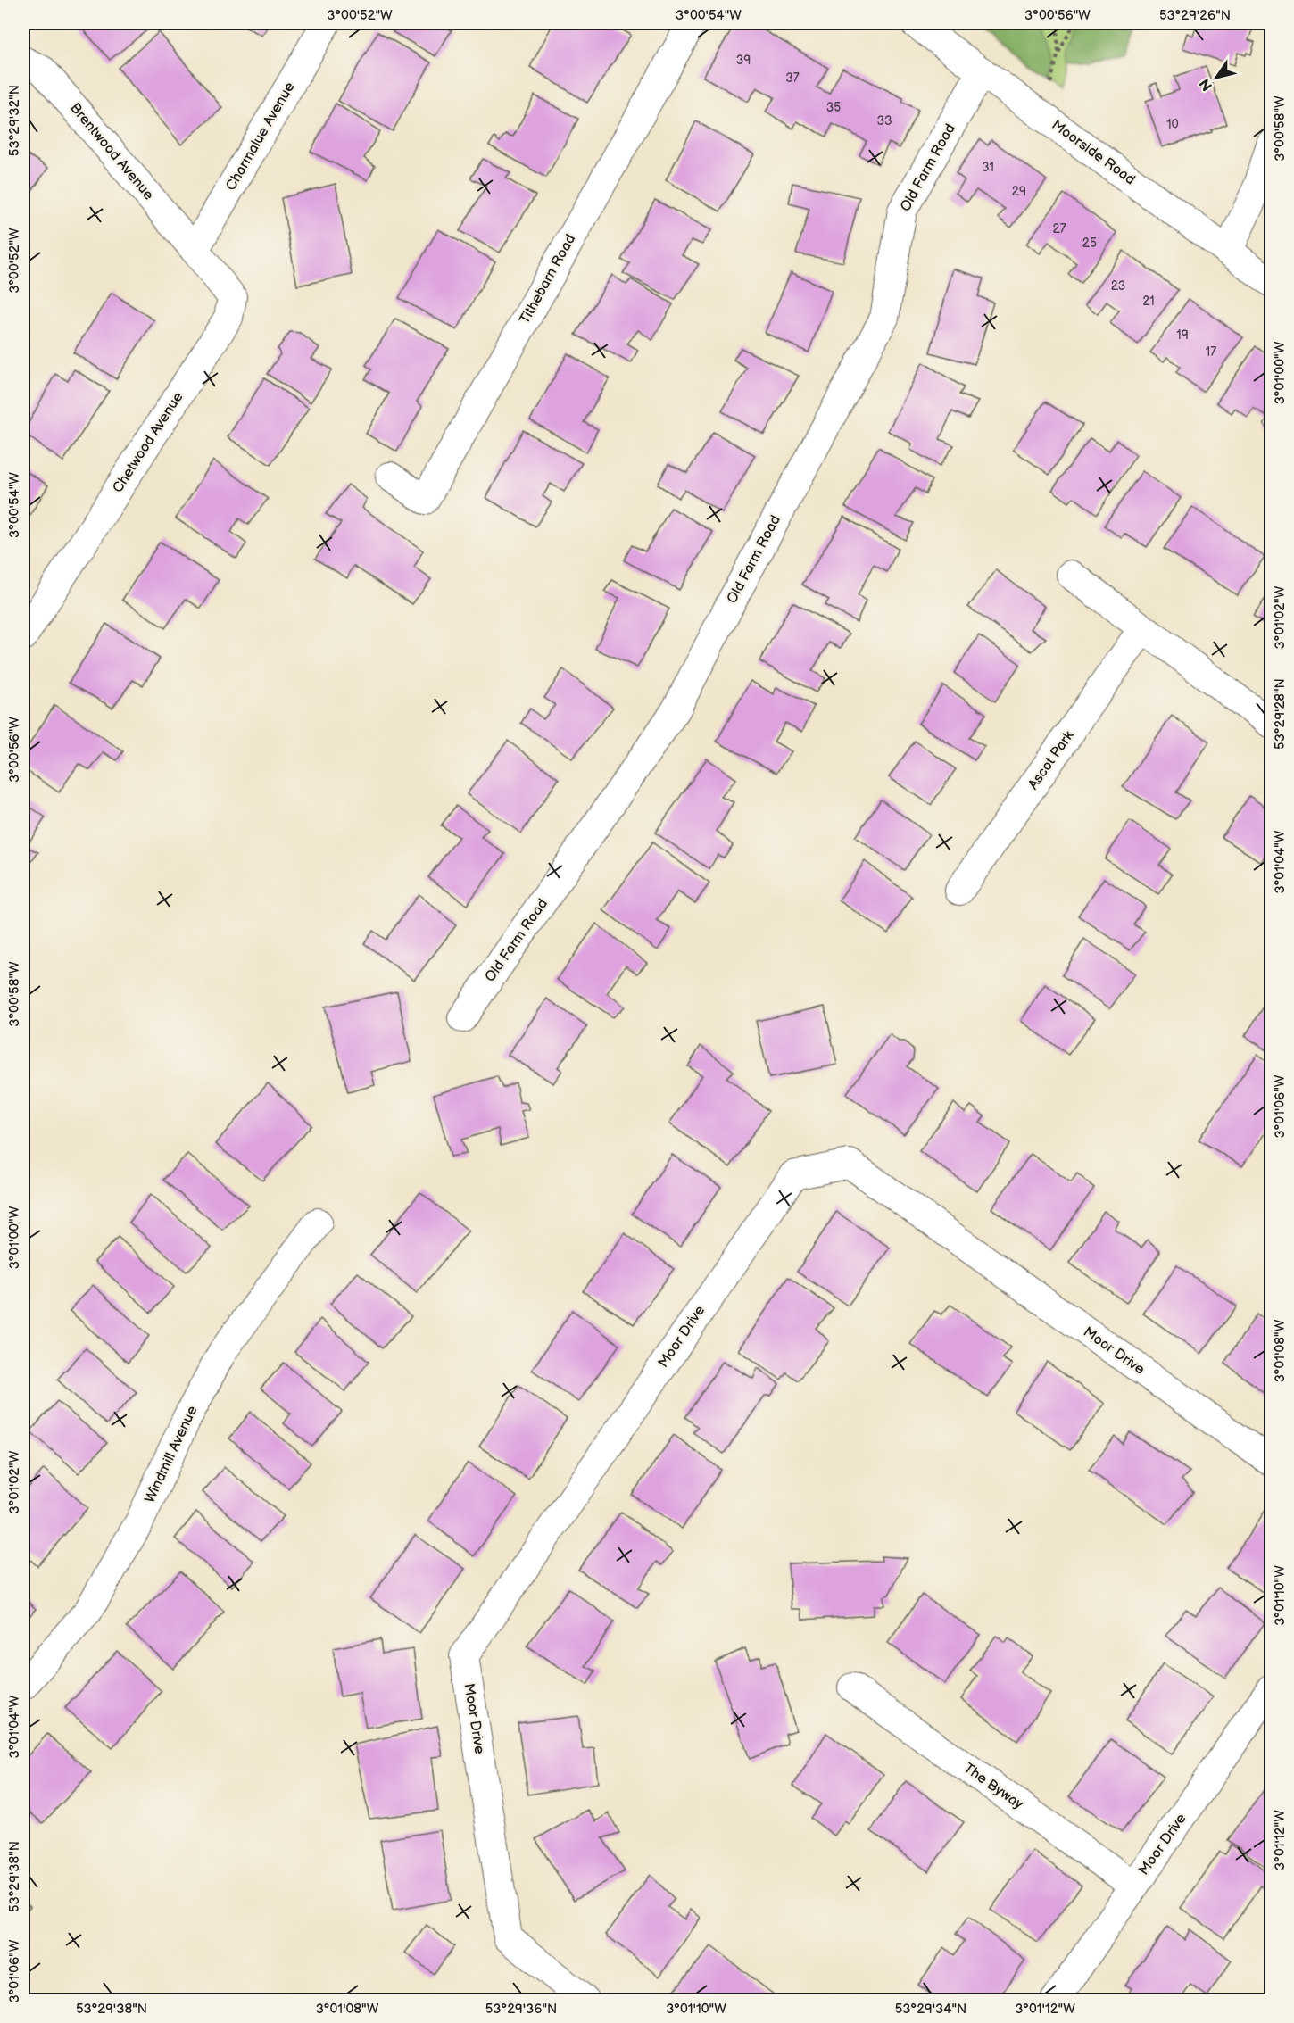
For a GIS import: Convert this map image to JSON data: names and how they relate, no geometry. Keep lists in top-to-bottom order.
{
  "streets": {
    "street": [
      "Charmalue Avenue",
      "Brentwood Avenue",
      "Moorside Road",
      "Old Farm Road",
      "Tithebarn Road",
      "Chetwood Avenue",
      "Ascot Park",
      "Moor Drive",
      "Windmill Avenue",
      "The Byway"
    ]
  },
  "crossings": [
    ["Charmalue Avenue", "Brentwood Avenue"],
    ["Charmalue Avenue", "Chetwood Avenue"],
    ["Brentwood Avenue", "Chetwood Avenue"],
    ["Moorside Road", "Old Farm Road"],
    ["Moor Drive", "The Byway"]
  ],
  "house_numbers": [
    "39",
    "37",
    "35",
    "33",
    "10",
    "31",
    "29",
    "27",
    "25",
    "23",
    "21",
    "19",
    "17"
  ],
  "north": "bottom left",
  "coordinates": [
    "3°00'52\"W",
    "3°00'54\"W",
    "3°00'56\"W",
    "53°29'26\"N",
    "53°29'32\"N",
    "3°00'58\"W",
    "3°01'00\"W",
    "3°01'02\"W",
    "53°29'28\"N",
    "3°01'04\"W",
    "3°01'06\"W",
    "3°01'08\"W",
    "3°01'10\"W",
    "3°01'12\"W",
    "53°29'38\"N",
    "53°29'36\"N",
    "53°29'34\"N"
  ]
}
